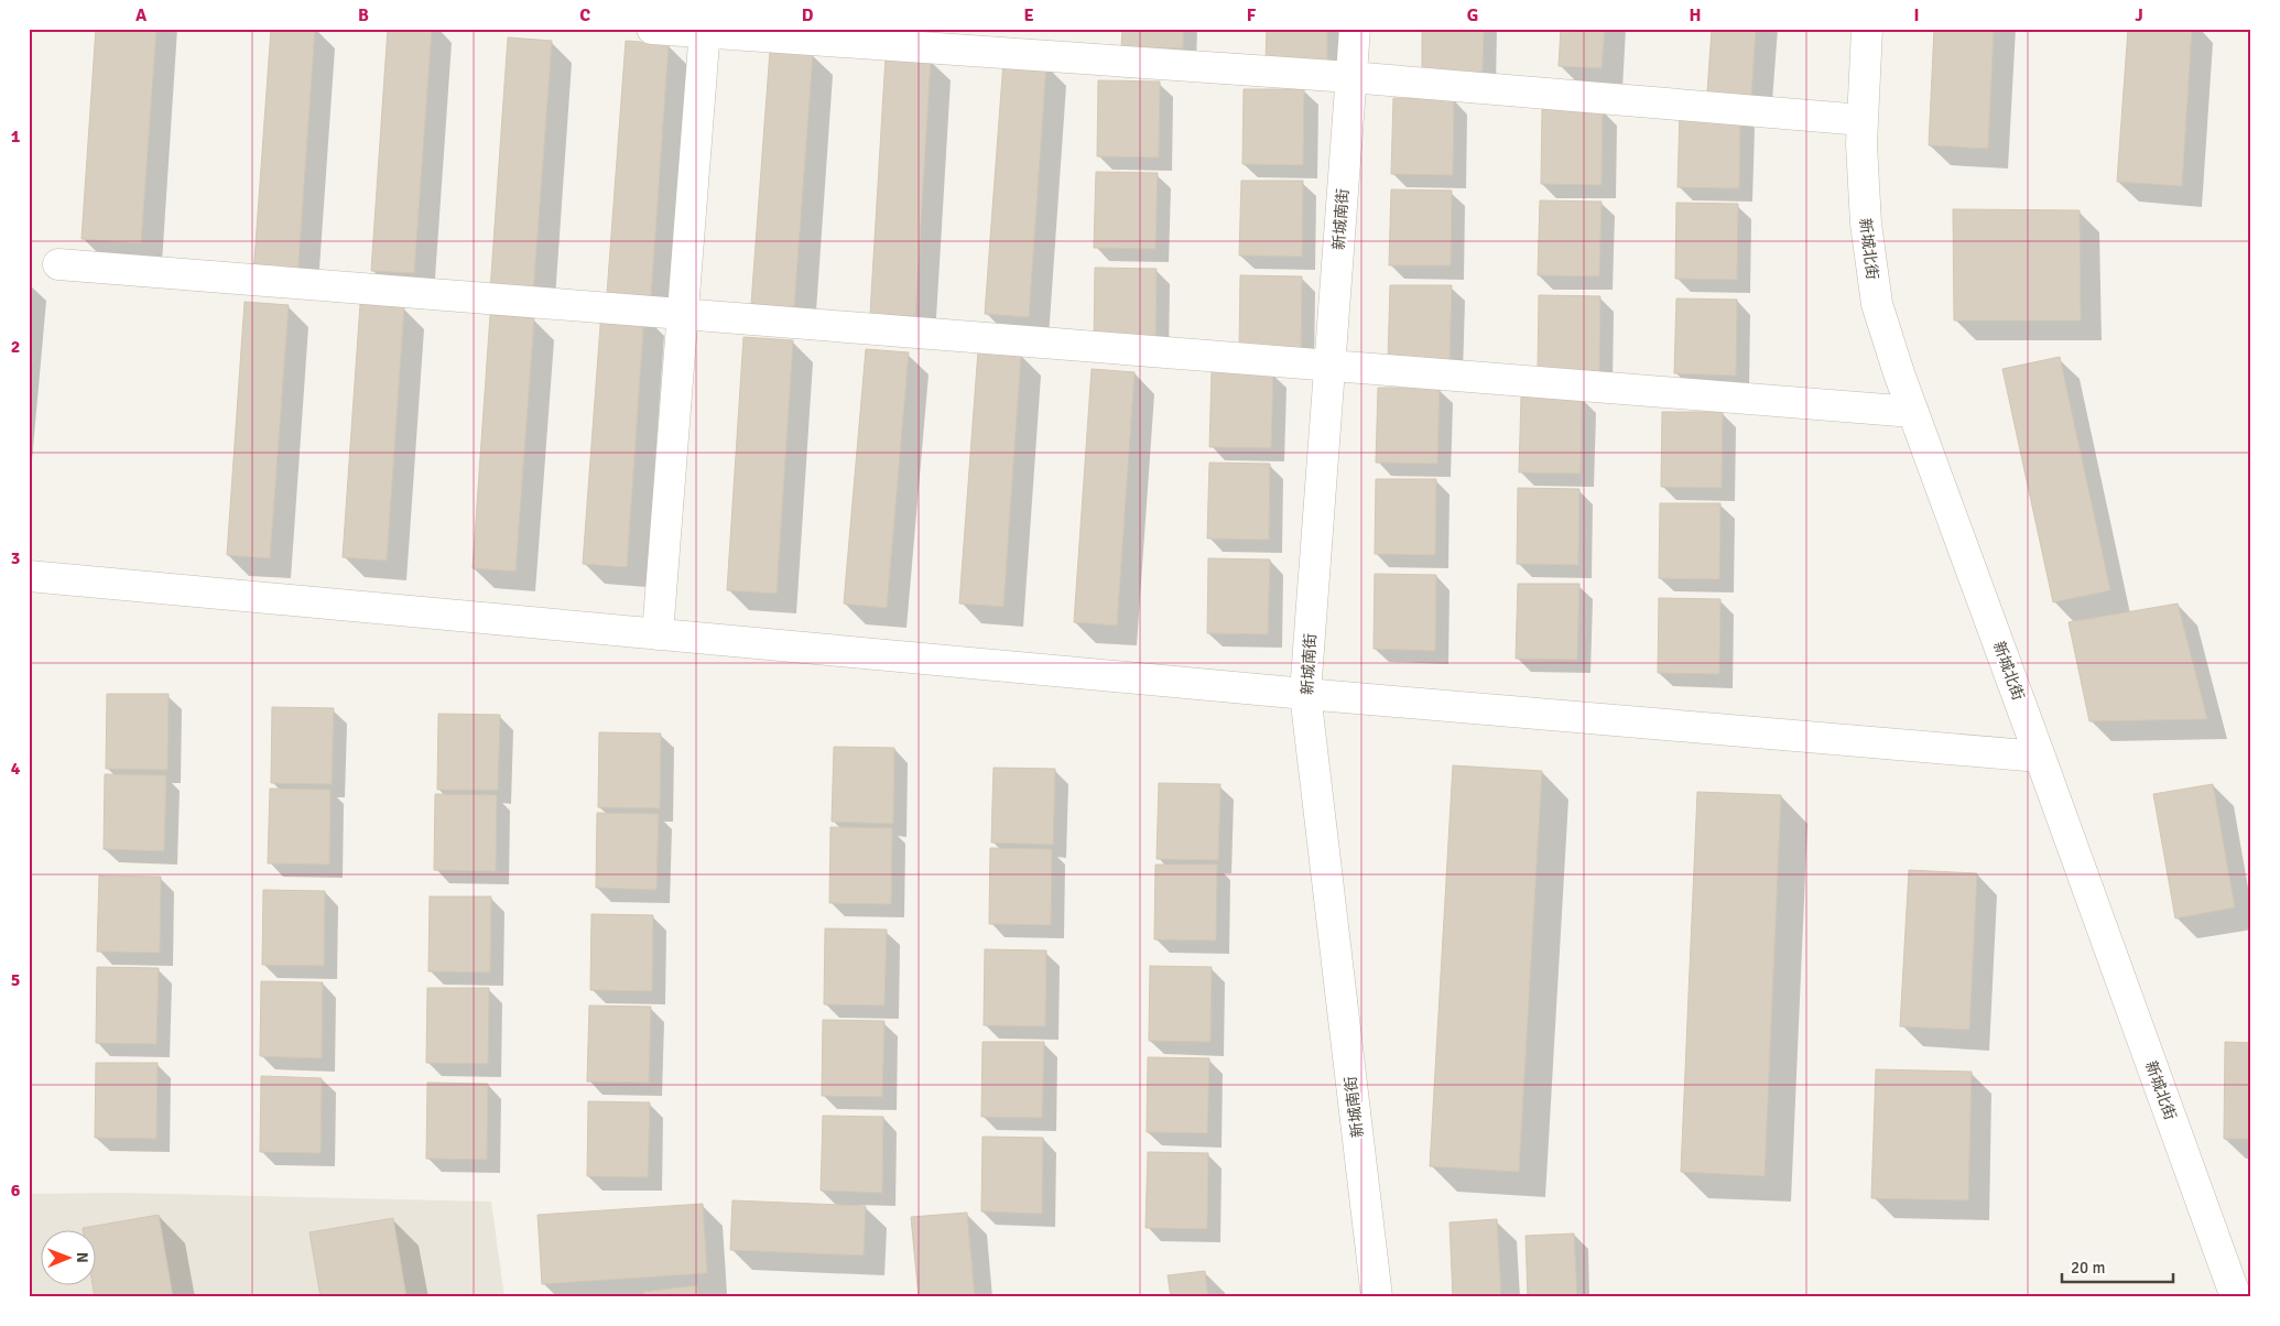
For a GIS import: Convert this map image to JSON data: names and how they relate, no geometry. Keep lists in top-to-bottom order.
{
  "streets": {
    "street": ["新城南街", "新城北街"]
  },
  "scale_bar": "20 m",
  "north": "right",
  "grid": {
    "columns": [
      "A",
      "B",
      "C",
      "D",
      "E",
      "F",
      "G",
      "H",
      "I",
      "J"
    ],
    "rows": [
      "1",
      "2",
      "3",
      "4",
      "5",
      "6"
    ]
  }
}
